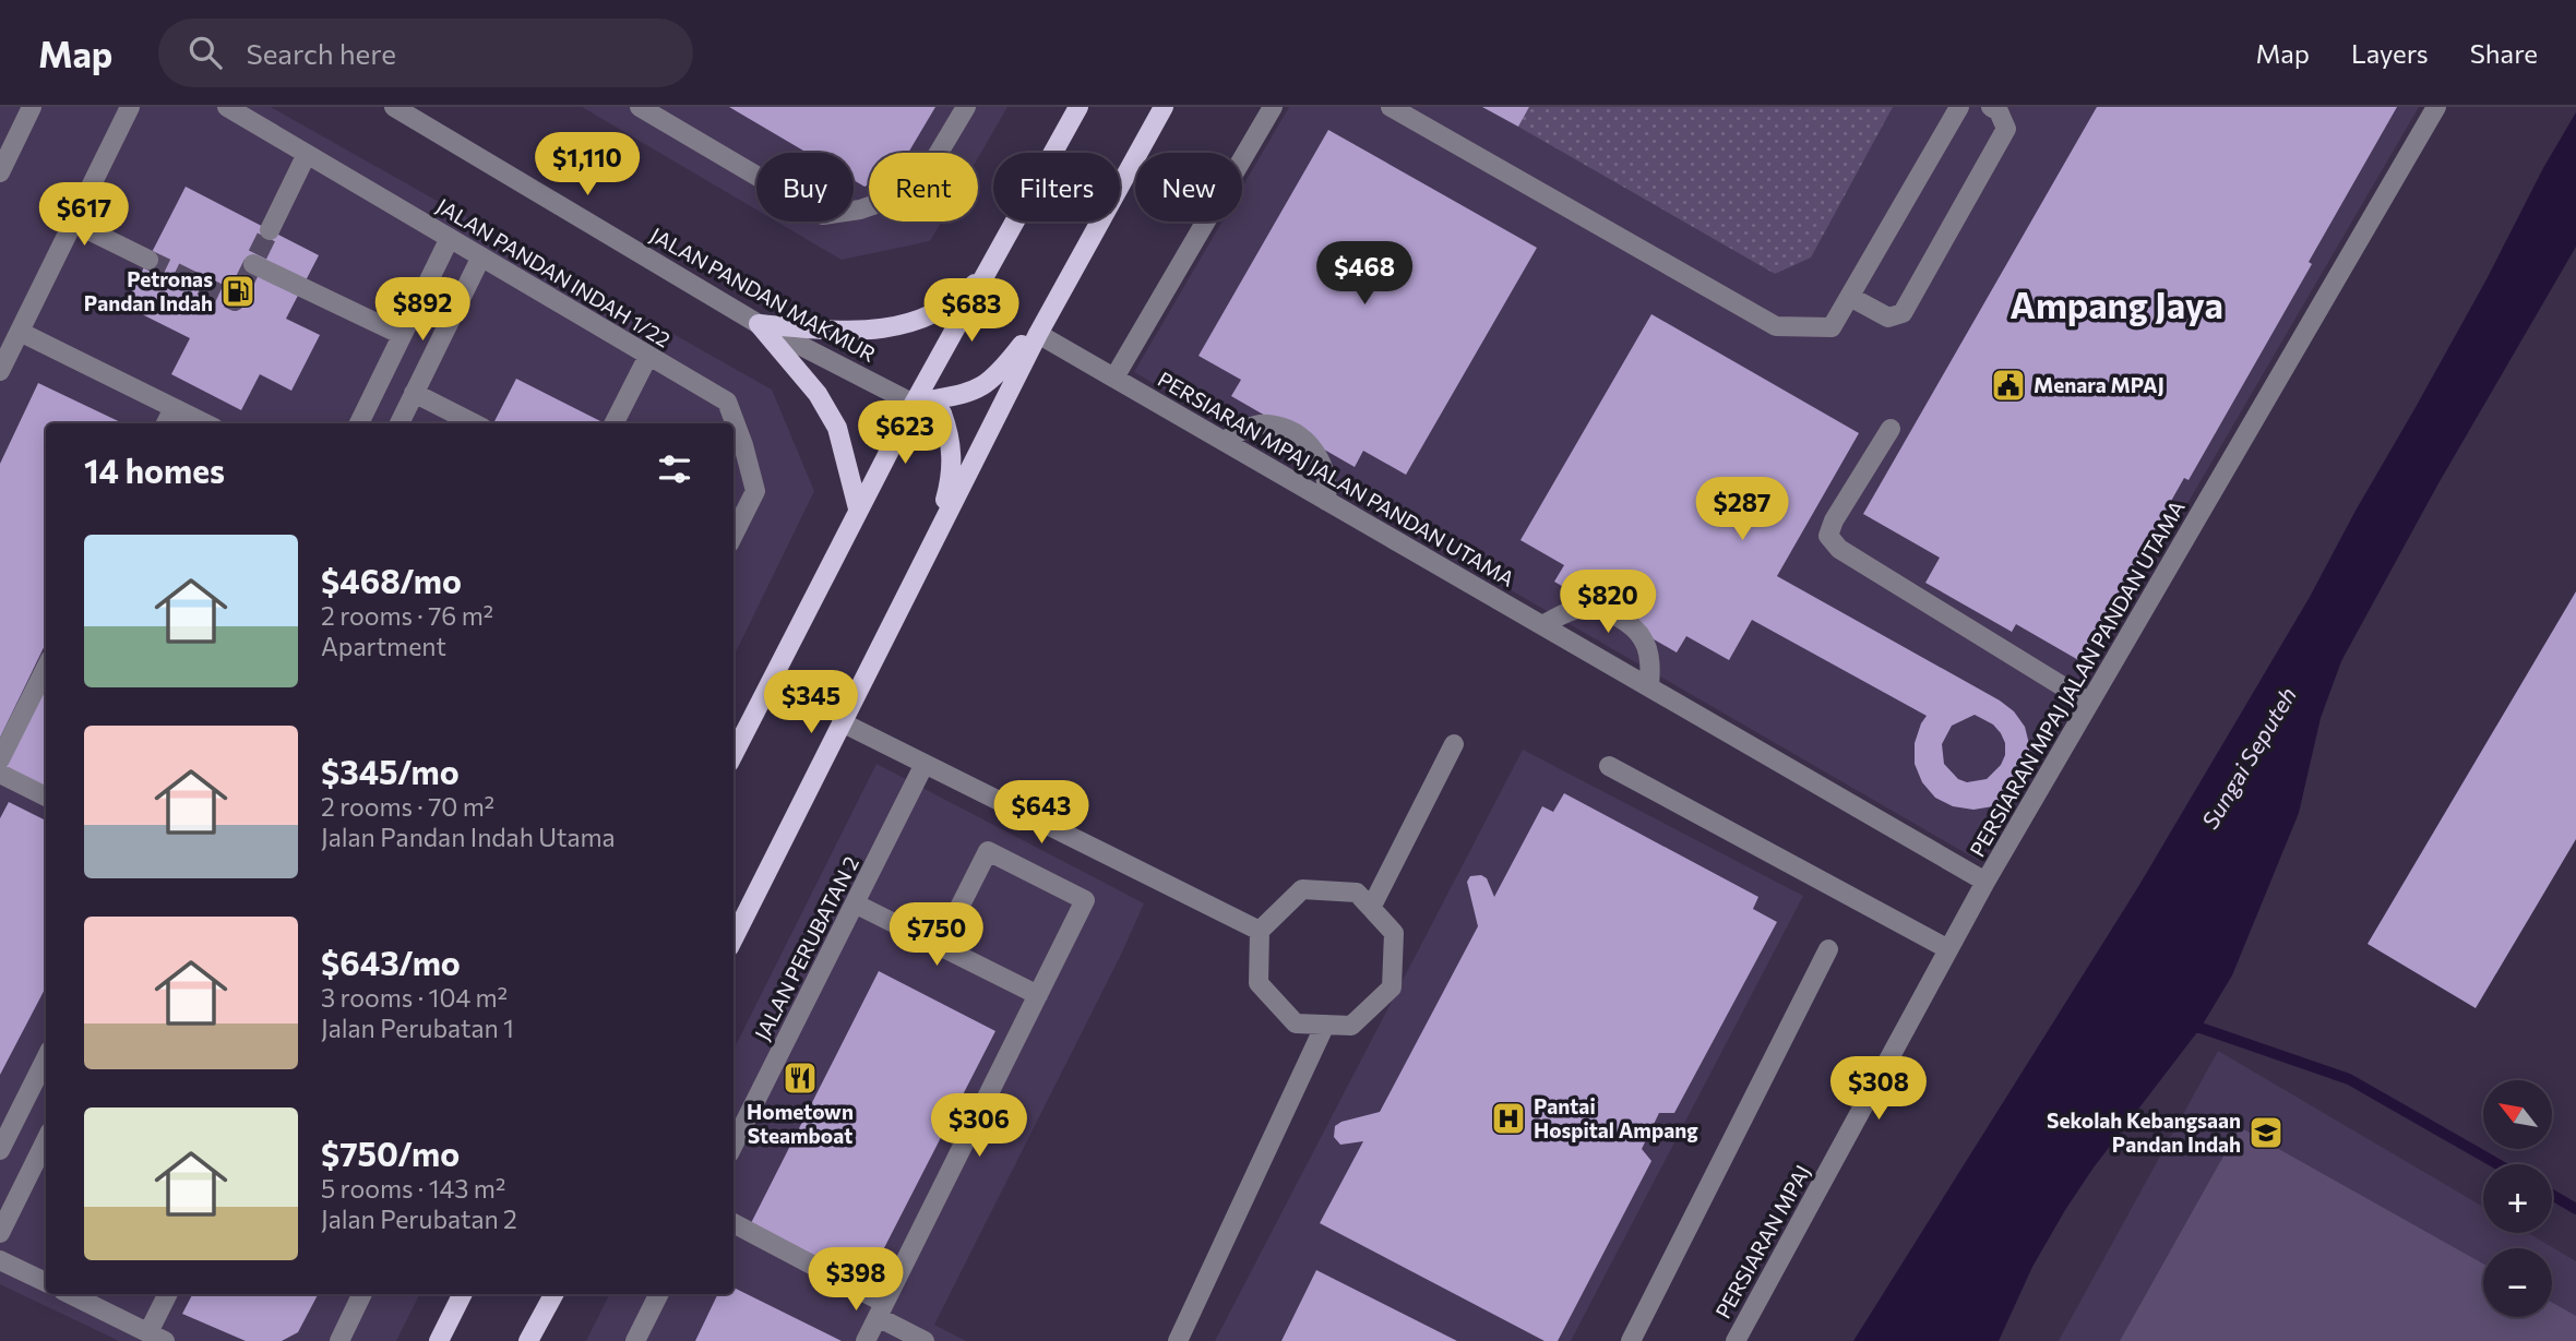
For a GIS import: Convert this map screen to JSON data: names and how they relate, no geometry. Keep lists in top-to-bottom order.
{
  "streets": {
    "street": [
      "JALAN PANDAN INDAH 1/22",
      "JALAN PANDAN MAKMUR",
      "PERSIARAN MPAJ JALAN PANDAN UTAMA",
      "JALAN PERUBATAN 2",
      "PERSIARAN MPAJ"
    ]
  },
  "crossings": [
    ["PERSIARAN MPAJ JALAN PANDAN UTAMA", "PERSIARAN MPAJ"]
  ],
  "districts": ["Ampang Jaya"],
  "water": ["Sungai Seputeh"],
  "places": {
    "fuel station": ["Petronas Pandan Indah"],
    "public building": ["Menara MPAJ"],
    "restaurant": ["Hometown Steamboat"],
    "hospital": ["Pantai Hospital Ampang"],
    "school or university": ["Sekolah Kebangsaan Pandan Indah"]
  },
  "north": "top left",
  "page": {
    "header": "Map",
    "search": "Search here",
    "nav": ["Map", "Layers", "Share"],
    "price": [
      "$1,110",
      "$617",
      "$468",
      "$892",
      "$683",
      "$623",
      "$287",
      "$820",
      "$345",
      "$643",
      "$750",
      "$308",
      "$306",
      "$398"
    ],
    "chip": [
      "Buy",
      "Rent",
      "Filters",
      "New"
    ],
    "heading": "14 homes",
    "list": [
      {
        "name": "$468/mo",
        "note": "2 rooms · 76 m² · Apartment"
      },
      {
        "name": "$345/mo",
        "note": "2 rooms · 70 m² · Jalan Pandan Indah Utama"
      },
      {
        "name": "$643/mo",
        "note": "3 rooms · 104 m² · Jalan Perubatan 1"
      },
      {
        "name": "$750/mo",
        "note": "5 rooms · 143 m² · Jalan Perubatan 2"
      }
    ],
    "map_buttons": ["+", "−"]
  }
}
